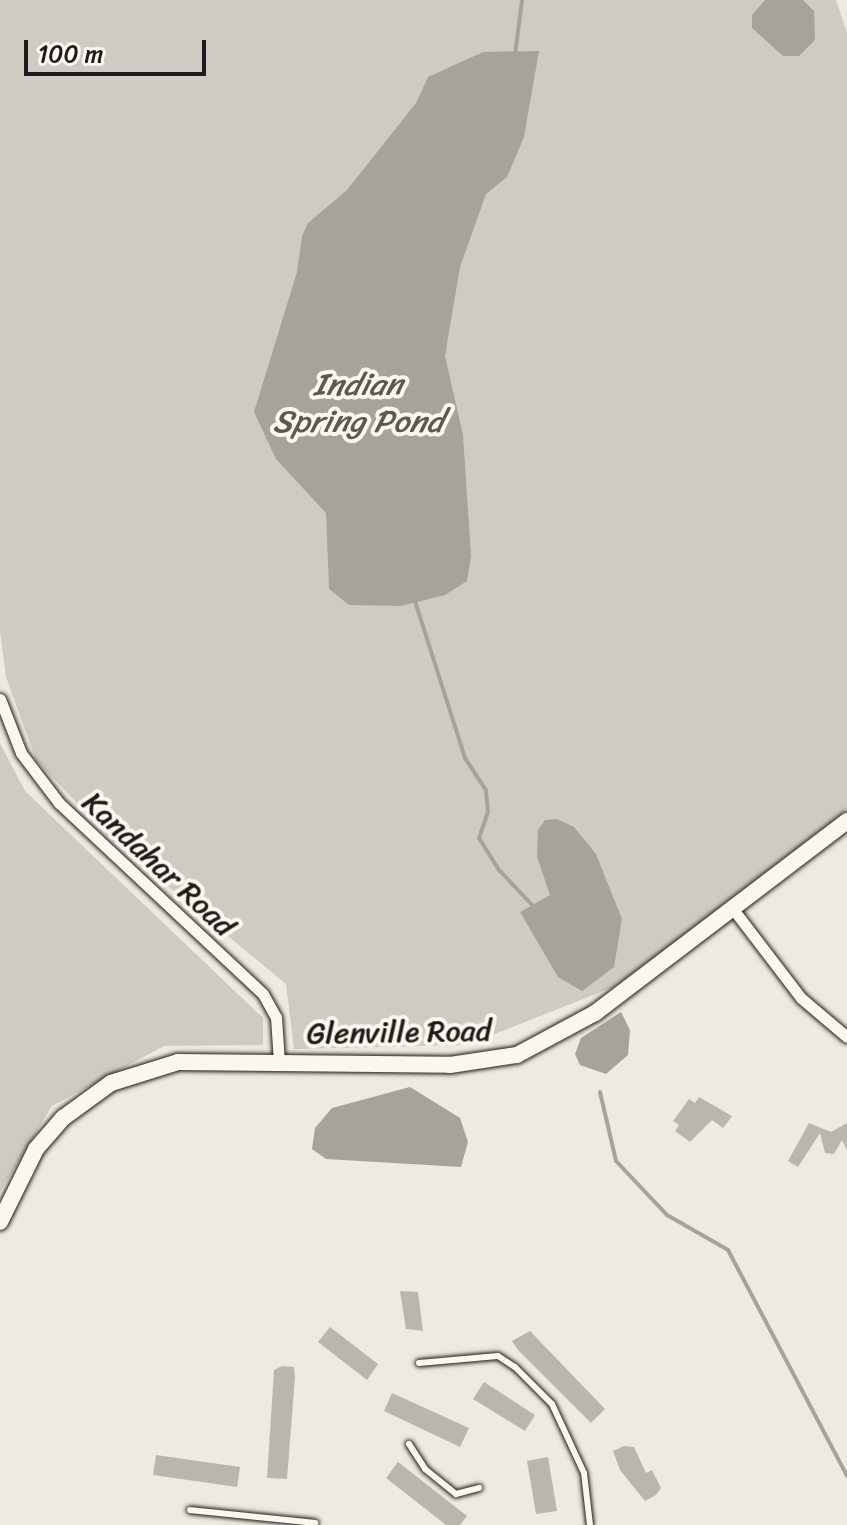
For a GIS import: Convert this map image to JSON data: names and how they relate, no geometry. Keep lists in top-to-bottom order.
{
  "streets": {
    "main road": ["Glenville Road"],
    "street": ["Kandahar Road"]
  },
  "crossings": [
    ["Kandahar Road", "Glenville Road"]
  ],
  "water": ["Indian Spring Pond"],
  "scale_bar": "100 m"
}
